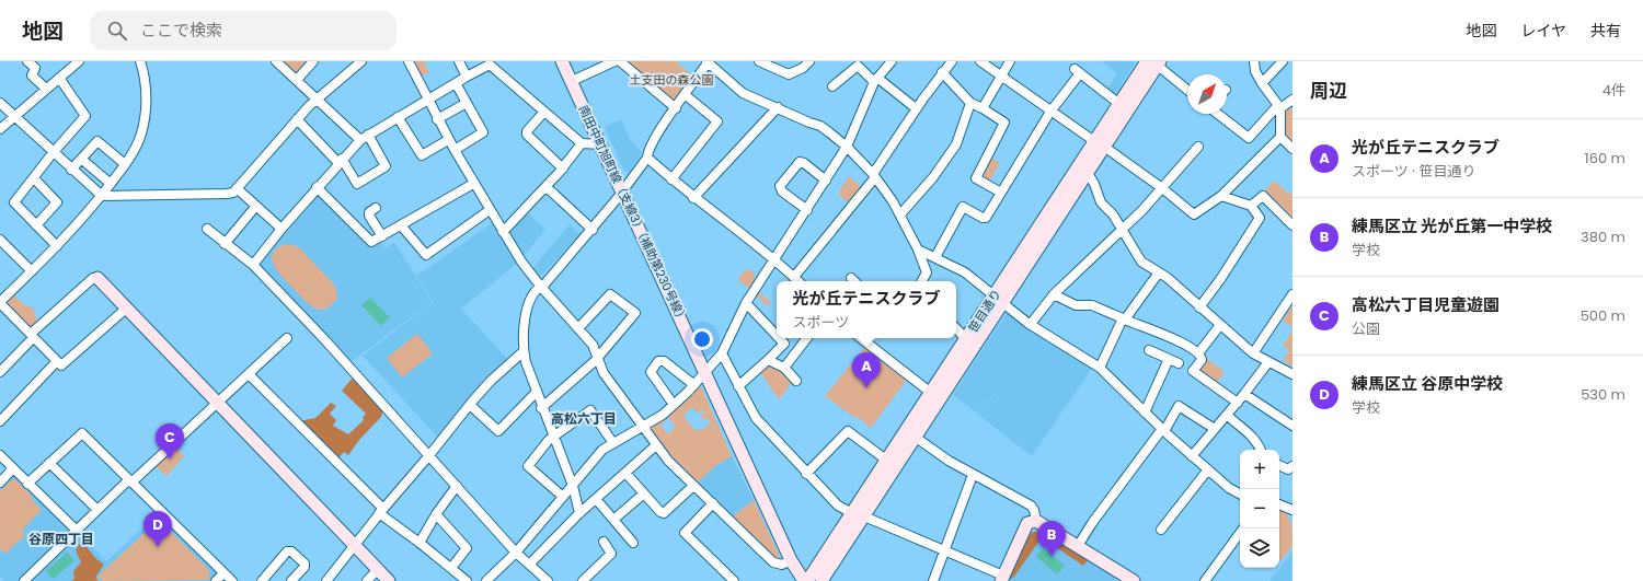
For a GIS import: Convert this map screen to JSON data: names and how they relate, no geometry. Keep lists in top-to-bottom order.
{
  "streets": {
    "main road": ["南田中町旭町線（支線3）（補助第230号線）", "笹目通り"]
  },
  "crossings": [
    ["南田中町旭町線（支線3）（補助第230号線）", "笹目通り"]
  ],
  "districts": ["高松六丁目", "谷原四丁目"],
  "parks": ["土支田の森公園"],
  "north": "top right",
  "page": {
    "header": "地図",
    "search": "ここで検索",
    "nav": ["地図", "レイヤ", "共有"],
    "heading": ["周辺", "4件"],
    "list": [
      {
        "mark": "A",
        "name": "光が丘テニスクラブ",
        "note": "スポーツ · 笹目通り",
        "value": "160 m"
      },
      {
        "mark": "B",
        "name": "練馬区立 光が丘第一中学校",
        "note": "学校",
        "value": "380 m"
      },
      {
        "mark": "C",
        "name": "高松六丁目児童遊園",
        "note": "公園",
        "value": "500 m"
      },
      {
        "mark": "D",
        "name": "練馬区立 谷原中学校",
        "note": "学校",
        "value": "530 m"
      }
    ],
    "popup": ["光が丘テニスクラブ", "スポーツ"],
    "pins": [
      "A",
      "C",
      "D",
      "B"
    ],
    "map_buttons": ["+", "−"]
  }
}
